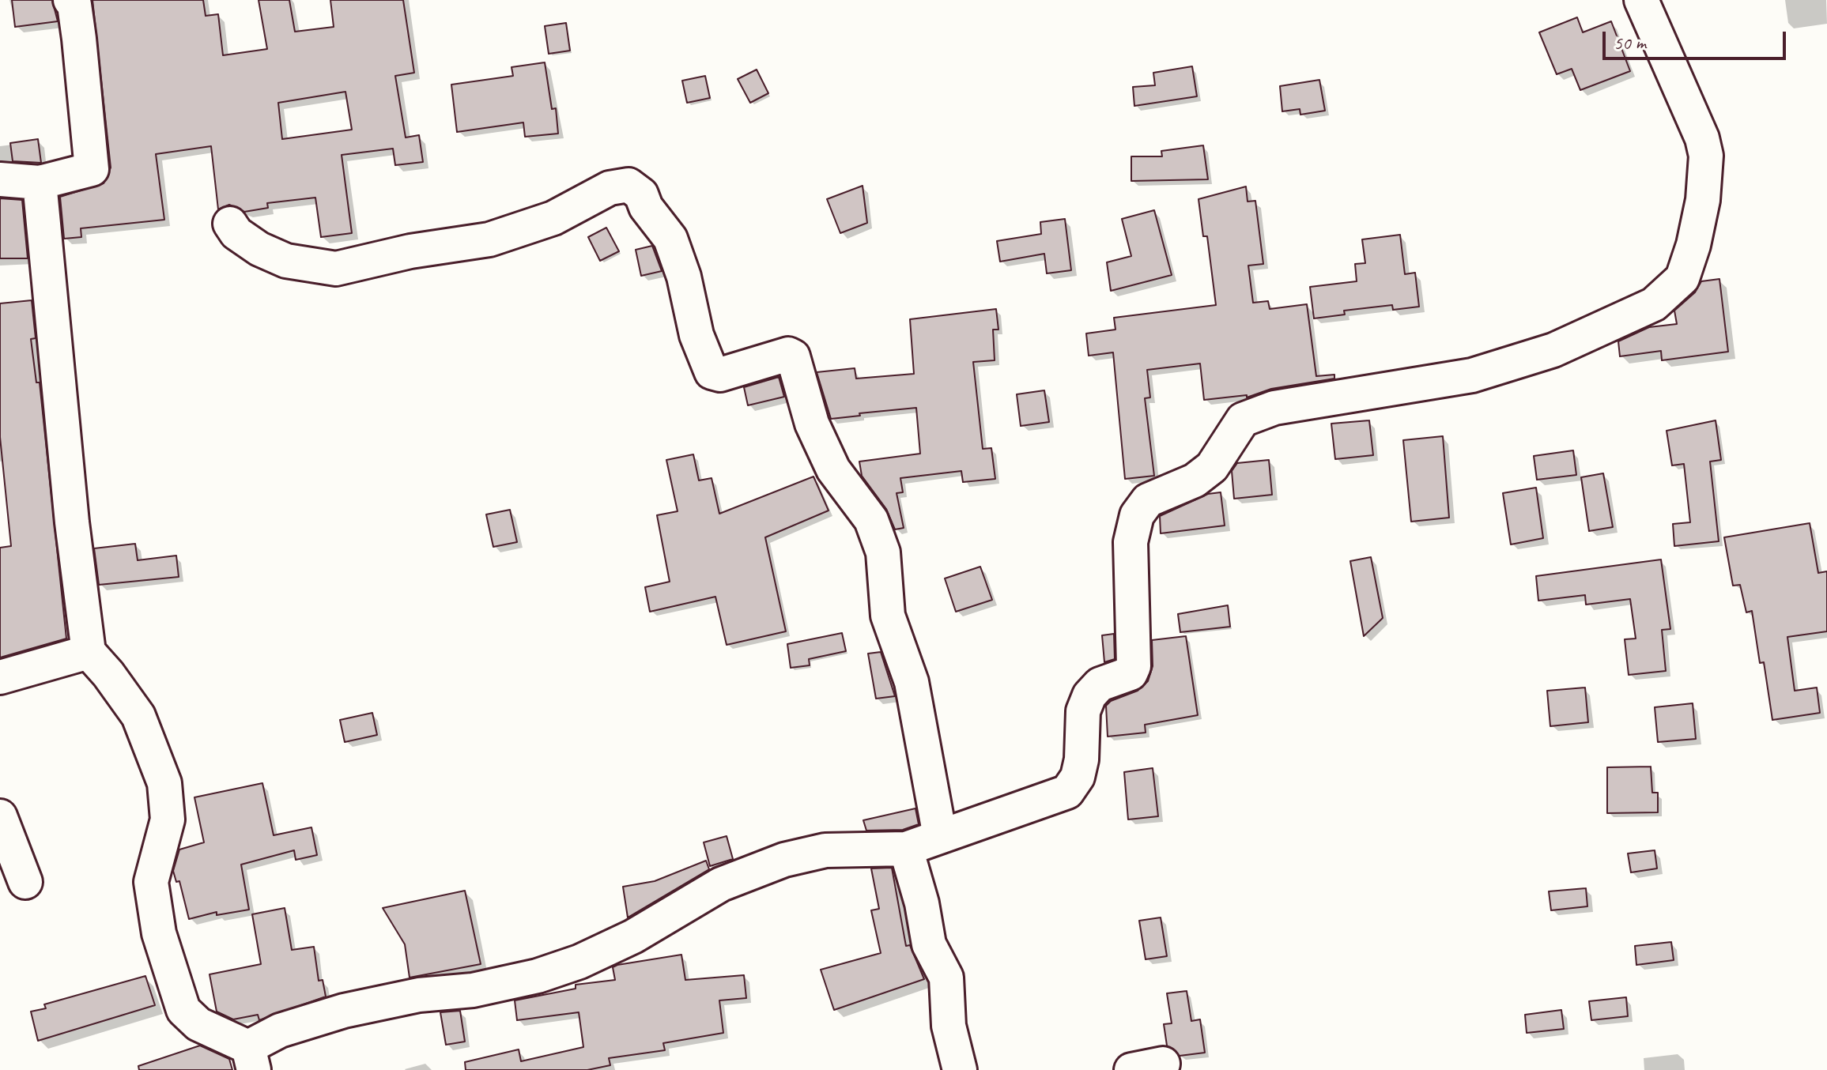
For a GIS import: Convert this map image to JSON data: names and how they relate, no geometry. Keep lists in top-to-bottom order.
{
  "scale_bar": "50 m"
}
